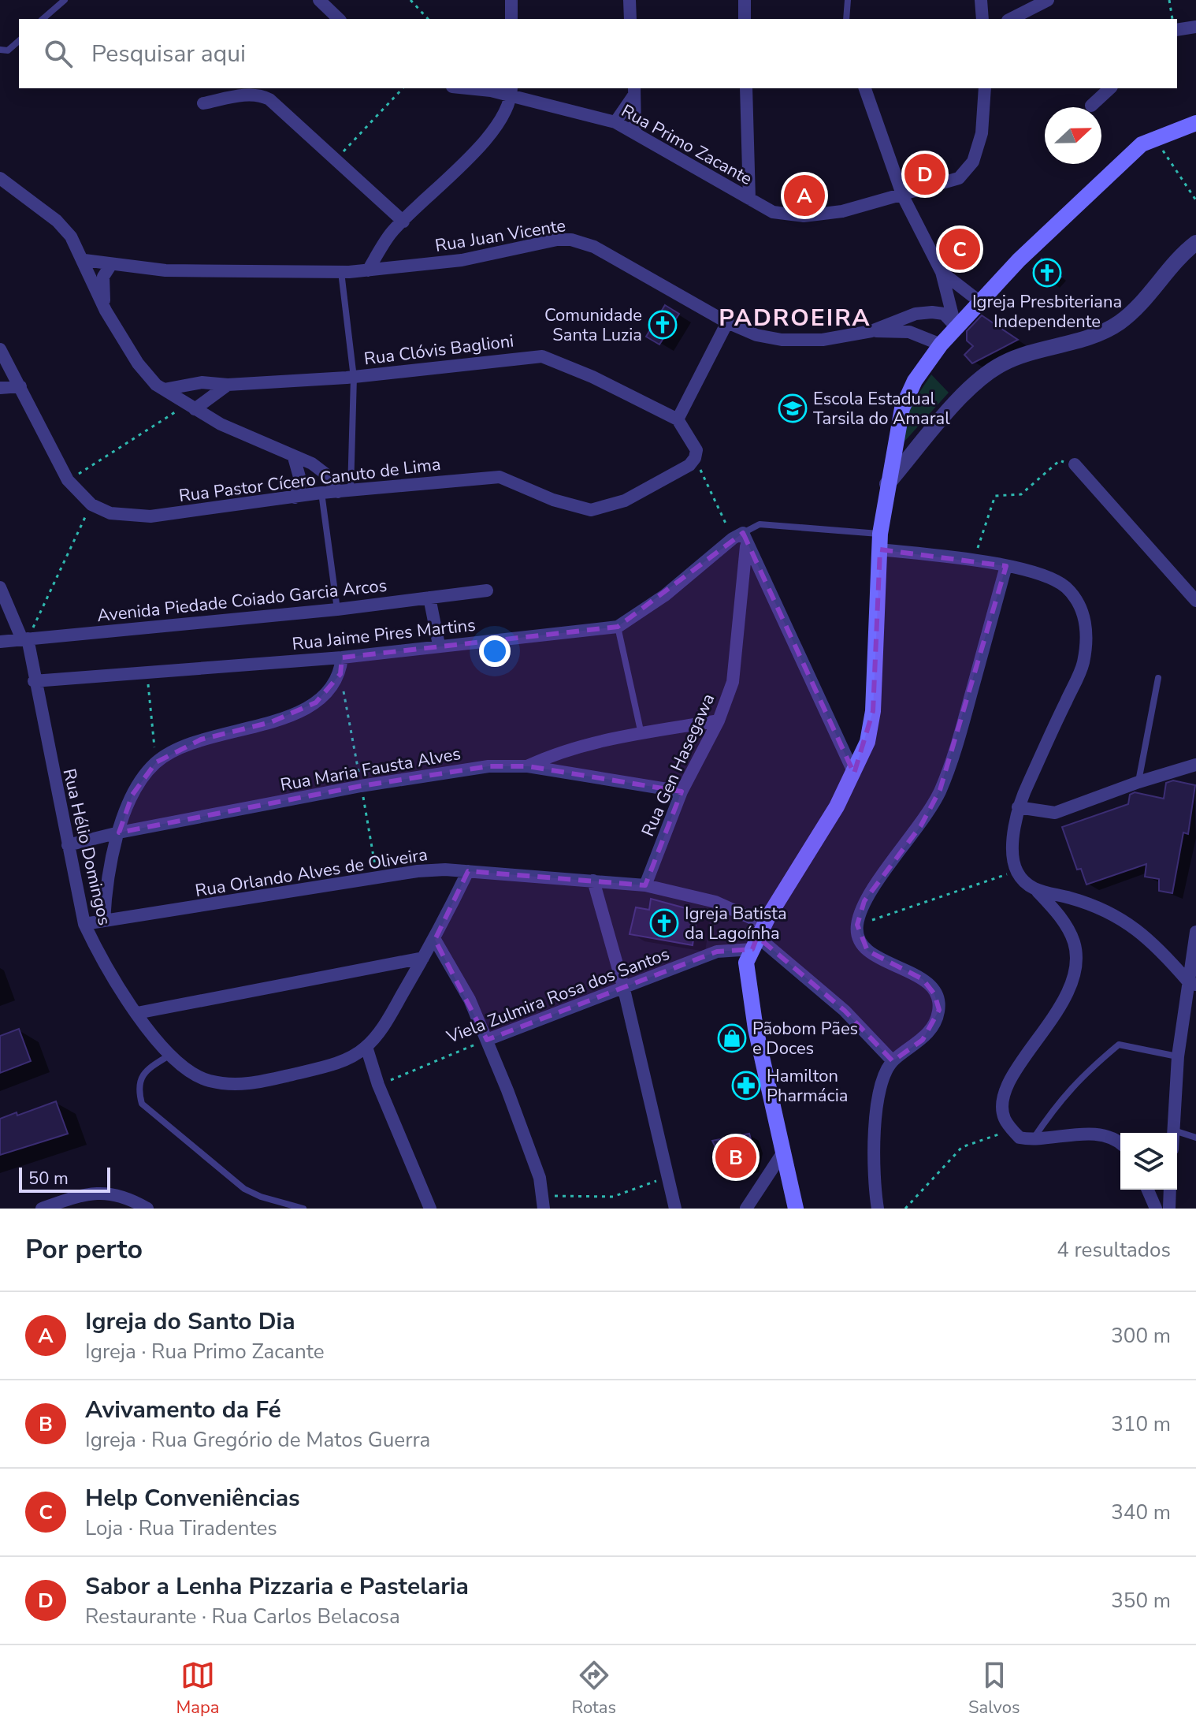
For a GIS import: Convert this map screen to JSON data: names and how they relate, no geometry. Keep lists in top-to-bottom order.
{
  "streets": {
    "street": [
      "Rua Primo Zacante",
      "Rua Juan Vicente",
      "Rua Clóvis Baglioni",
      "Rua Pastor Cícero Canuto de Lima",
      "Avenida Piedade Coiado Garcia Arcos",
      "Rua Jaime Pires Martins",
      "Rua Gen Hasegawa",
      "Rua Maria Fausta Alves",
      "Rua Hélio Domingos",
      "Rua Orlando Alves de Oliveira",
      "Viela Zulmira Rosa dos Santos"
    ]
  },
  "crossings": [
    ["Avenida Piedade Coiado Garcia Arcos", "Rua Hélio Domingos"],
    ["Rua Jaime Pires Martins", "Rua Gen Hasegawa"],
    ["Rua Jaime Pires Martins", "Rua Hélio Domingos"],
    ["Rua Gen Hasegawa", "Rua Maria Fausta Alves"],
    ["Rua Gen Hasegawa", "Rua Orlando Alves de Oliveira"],
    ["Rua Maria Fausta Alves", "Rua Hélio Domingos"],
    ["Rua Hélio Domingos", "Rua Orlando Alves de Oliveira"],
    ["Rua Orlando Alves de Oliveira", "Viela Zulmira Rosa dos Santos"]
  ],
  "districts": ["PADROEIRA"],
  "places": {
    "church": ["Igreja Presbiteriana Independente", "Comunidade Santa Luzia", "Igreja Batista da Lagoínha"],
    "school or university": ["Escola Estadual Tarsila do Amaral"],
    "shop": ["Pãobom Pães e Doces"],
    "pharmacy": ["Hamilton Pharmácia"]
  },
  "scale_bar": "50 m",
  "north": "right",
  "page": {
    "search": "Pesquisar aqui",
    "pins": [
      "D",
      "A",
      "C",
      "B"
    ],
    "scale": "50 m",
    "heading": ["Por perto", "4 resultados"],
    "list": [
      {
        "mark": "A",
        "name": "Igreja do Santo Dia",
        "note": "Igreja · Rua Primo Zacante",
        "value": "300 m"
      },
      {
        "mark": "B",
        "name": "Avivamento da Fé",
        "note": "Igreja · Rua Gregório de Matos Guerra",
        "value": "310 m"
      },
      {
        "mark": "C",
        "name": "Help Conveniências",
        "note": "Loja · Rua Tiradentes",
        "value": "340 m"
      },
      {
        "mark": "D",
        "name": "Sabor a Lenha Pizzaria e Pastelaria",
        "note": "Restaurante · Rua Carlos Belacosa",
        "value": "350 m"
      }
    ],
    "nav": ["Mapa", "Rotas", "Salvos"]
  }
}
